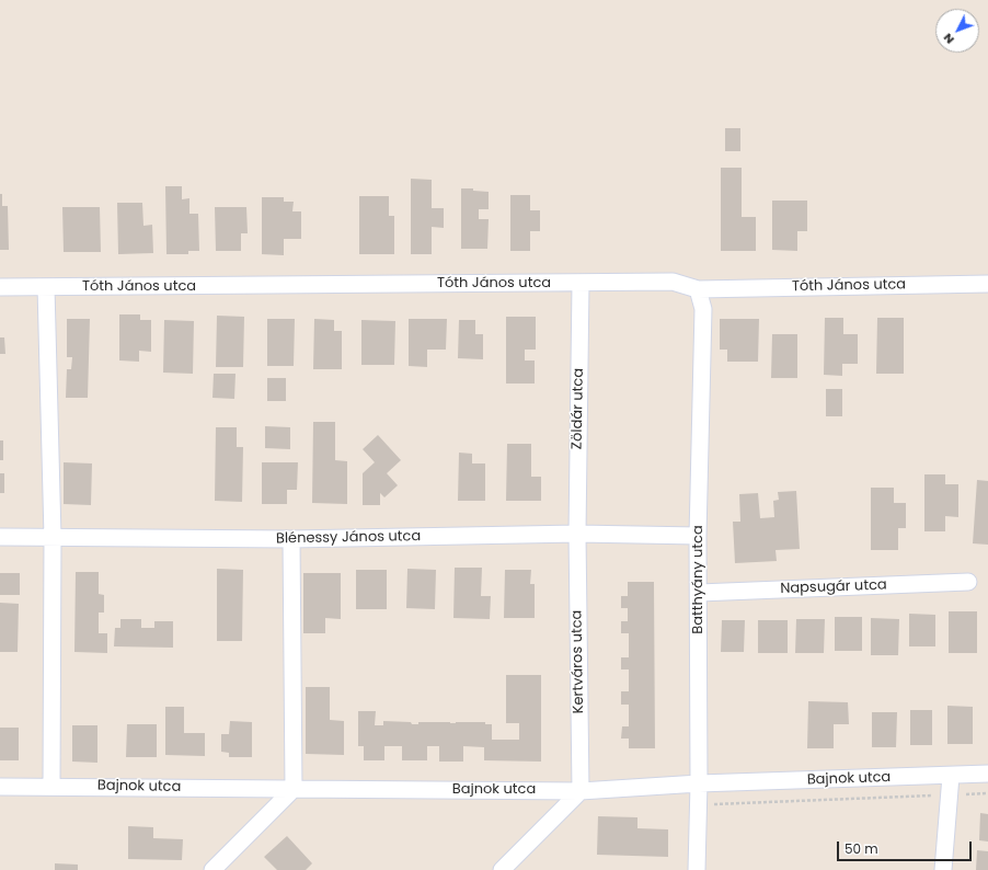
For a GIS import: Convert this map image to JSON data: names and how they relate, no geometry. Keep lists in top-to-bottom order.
{
  "streets": {
    "street": [
      "Tóth János utca",
      "Zöldár utca",
      "Blénessy János utca",
      "Batthyány utca",
      "Napsugár utca",
      "Kertváros utca",
      "Bajnok utca"
    ]
  },
  "crossings": [
    ["Tóth János utca", "Zöldár utca"],
    ["Tóth János utca", "Batthyány utca"],
    ["Zöldár utca", "Blénessy János utca"],
    ["Zöldár utca", "Kertváros utca"],
    ["Blénessy János utca", "Batthyány utca"],
    ["Blénessy János utca", "Kertváros utca"],
    ["Batthyány utca", "Napsugár utca"],
    ["Batthyány utca", "Bajnok utca"],
    ["Kertváros utca", "Bajnok utca"]
  ],
  "scale_bar": "50 m",
  "north": "bottom left"
}
